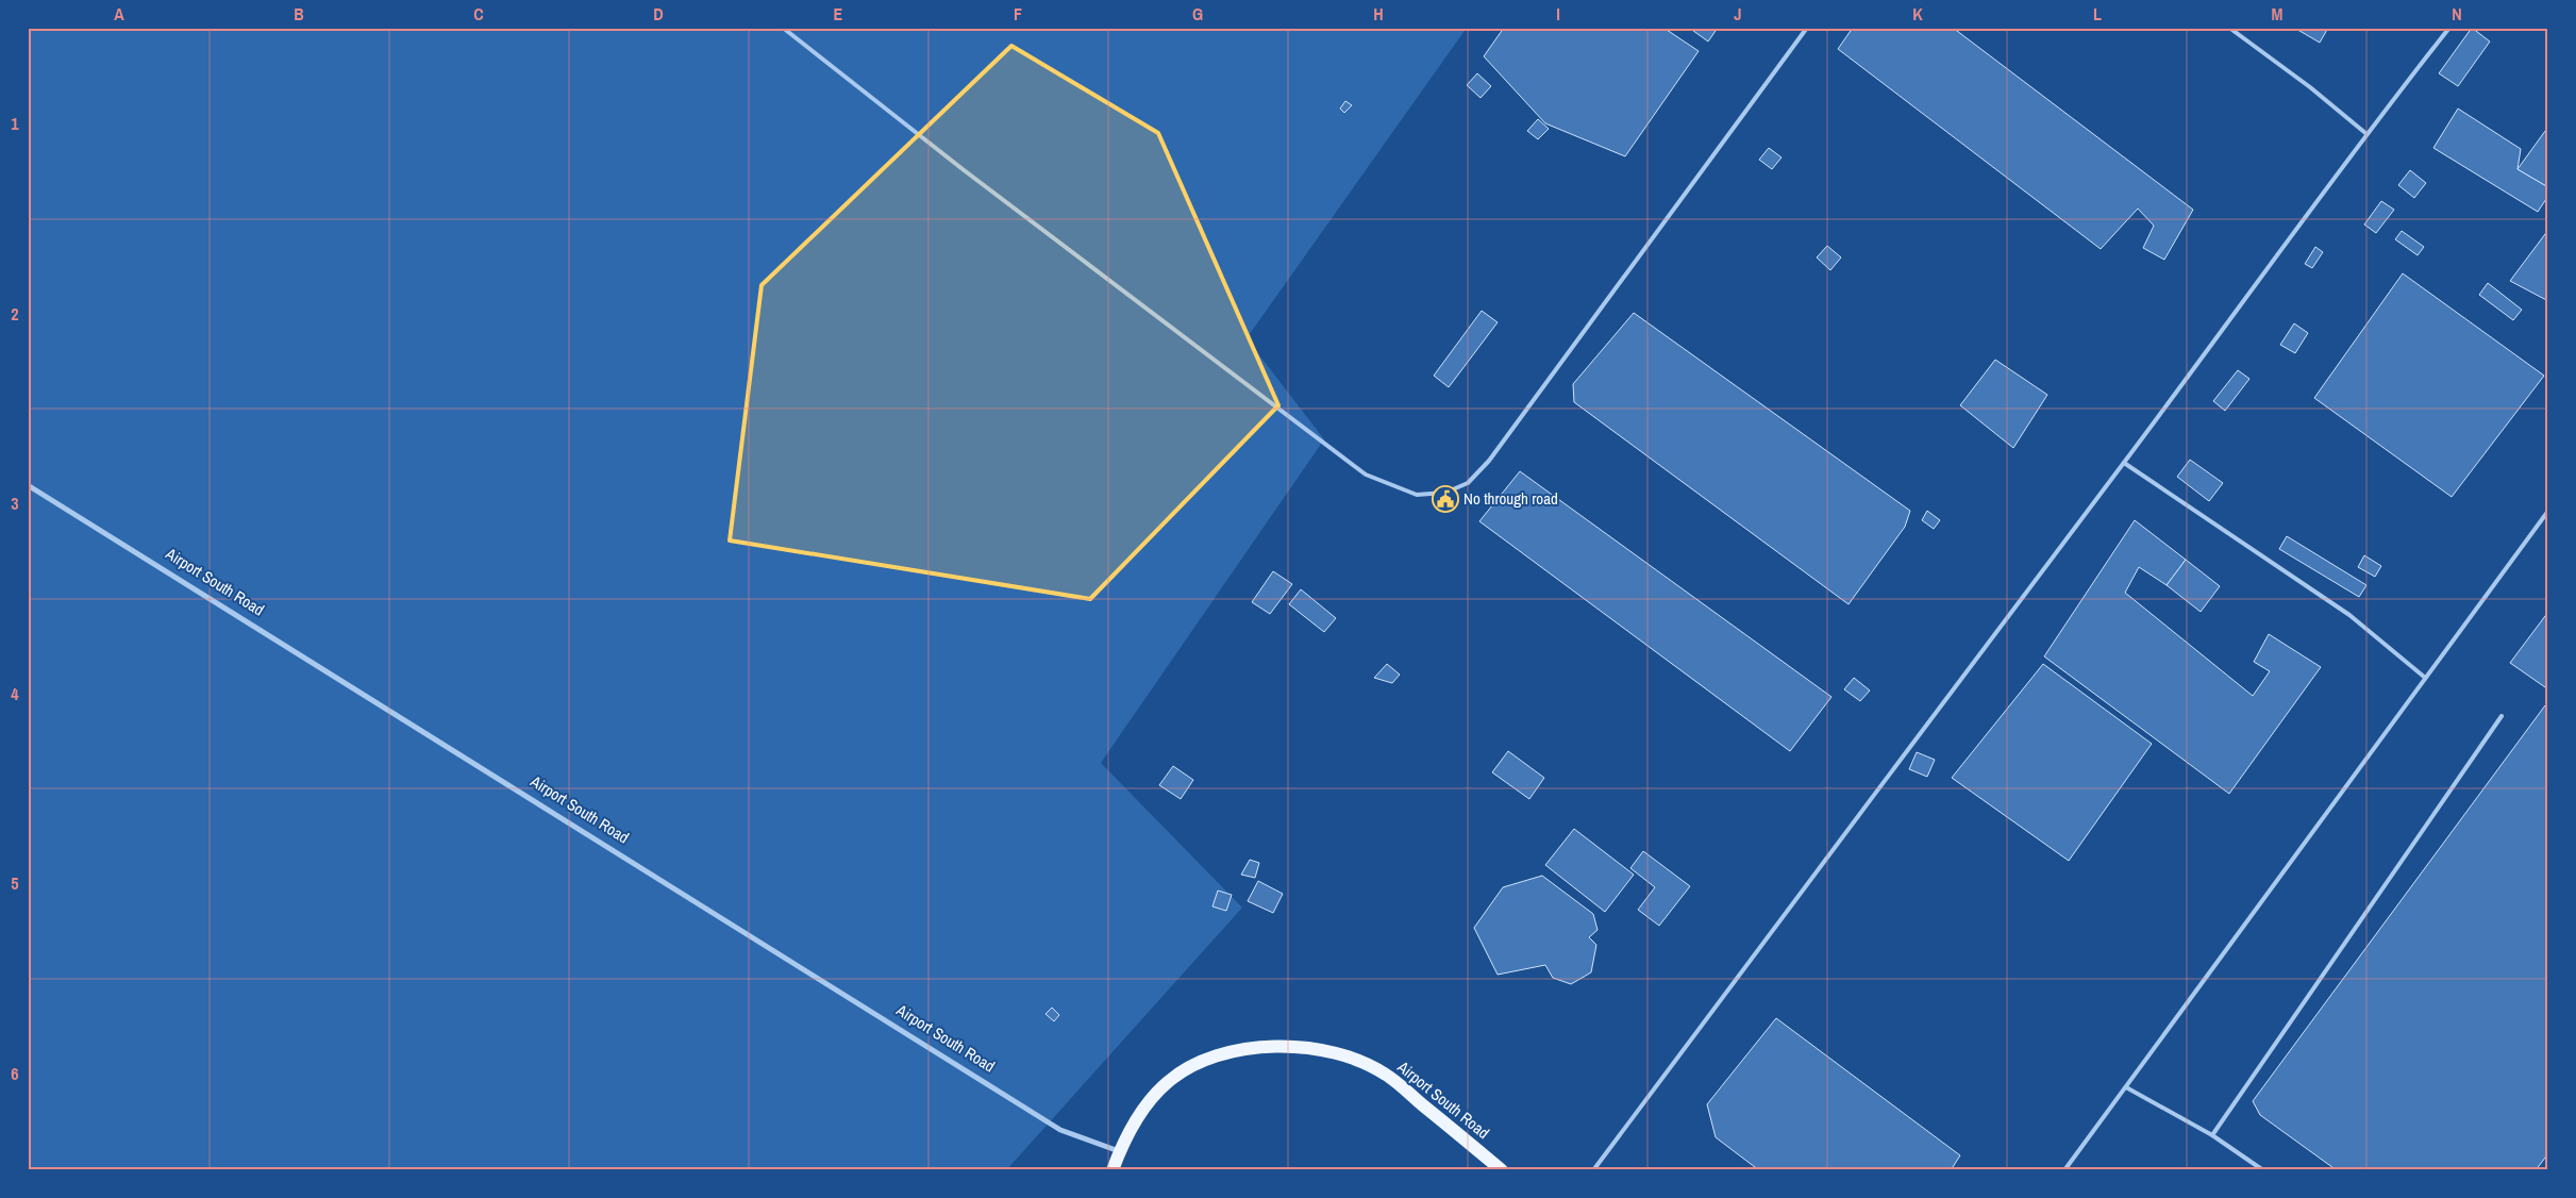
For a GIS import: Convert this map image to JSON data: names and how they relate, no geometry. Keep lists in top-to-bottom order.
{
  "streets": {
    "main road": ["Airport South Road"]
  },
  "places": {
    "public building": ["No through road"]
  },
  "grid": {
    "columns": [
      "A",
      "B",
      "C",
      "D",
      "E",
      "F",
      "G",
      "H",
      "I",
      "J",
      "K",
      "L",
      "M",
      "N"
    ],
    "rows": [
      "1",
      "2",
      "3",
      "4",
      "5",
      "6"
    ]
  }
}
